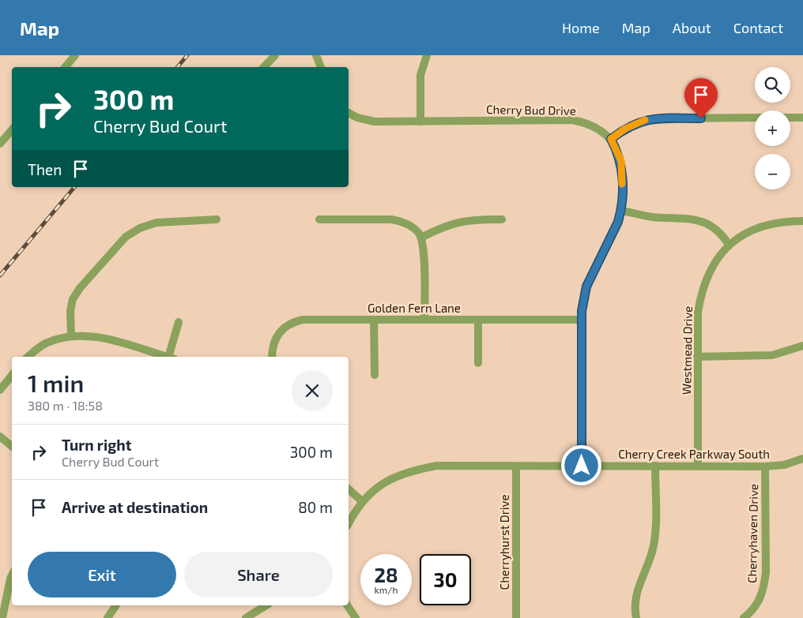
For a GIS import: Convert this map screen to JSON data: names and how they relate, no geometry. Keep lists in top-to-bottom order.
{
  "streets": {
    "street": [
      "Cherry Bud Drive",
      "Golden Fern Lane",
      "Westmead Drive",
      "Cherry Creek Parkway South",
      "Cherryhaven Drive",
      "Cherryhurst Drive"
    ]
  },
  "crossings": [
    ["Cherry Bud Drive", "Golden Fern Lane"],
    ["Cherry Bud Drive", "Cherry Creek Parkway South"],
    ["Westmead Drive", "Cherry Creek Parkway South"],
    ["Cherry Creek Parkway South", "Cherryhaven Drive"],
    ["Cherry Creek Parkway South", "Cherryhurst Drive"]
  ],
  "page": {
    "header": "Map",
    "nav": [
      "Home",
      "Map",
      "About",
      "Contact"
    ],
    "map_buttons": ["+", "−"],
    "turn": ["300 m", "Cherry Bud Court"],
    "then": "Then",
    "heading": ["1 min", "380 m · 18:58"],
    "list": [
      {
        "name": "Turn right",
        "note": "Cherry Bud Court",
        "value": "300 m"
      },
      {
        "name": "Arrive at destination",
        "value": "80 m"
      }
    ],
    "buttons": ["Exit", "Share"],
    "speed": "28 km/h",
    "limit": "30"
  }
}
